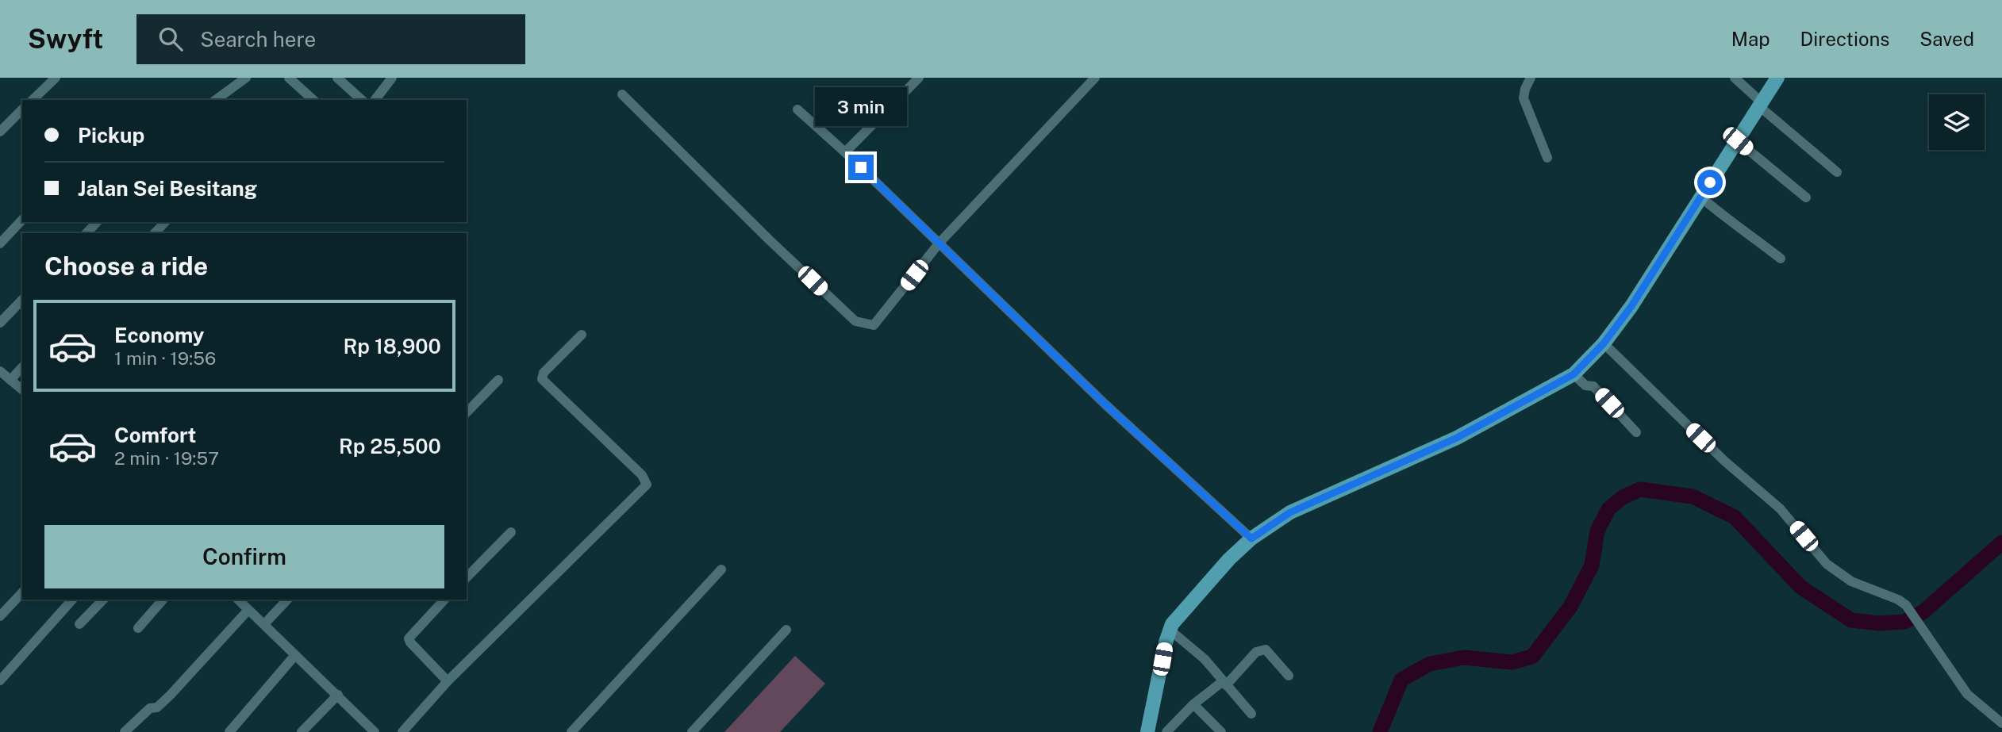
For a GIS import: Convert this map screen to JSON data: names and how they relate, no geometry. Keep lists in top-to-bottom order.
{
  "page": {
    "header": "Swyft",
    "search": "Search here",
    "nav": ["Map", "Directions", "Saved"],
    "bubble": "3 min",
    "banner": ["Pickup", "Jalan Sei Besitang"],
    "heading": "Choose a ride",
    "list": [
      {
        "name": "Economy",
        "note": "1 min · 19:56",
        "value": "Rp 18,900"
      },
      {
        "name": "Comfort",
        "note": "2 min · 19:57",
        "value": "Rp 25,500"
      }
    ],
    "buttons": "Confirm"
  }
}
